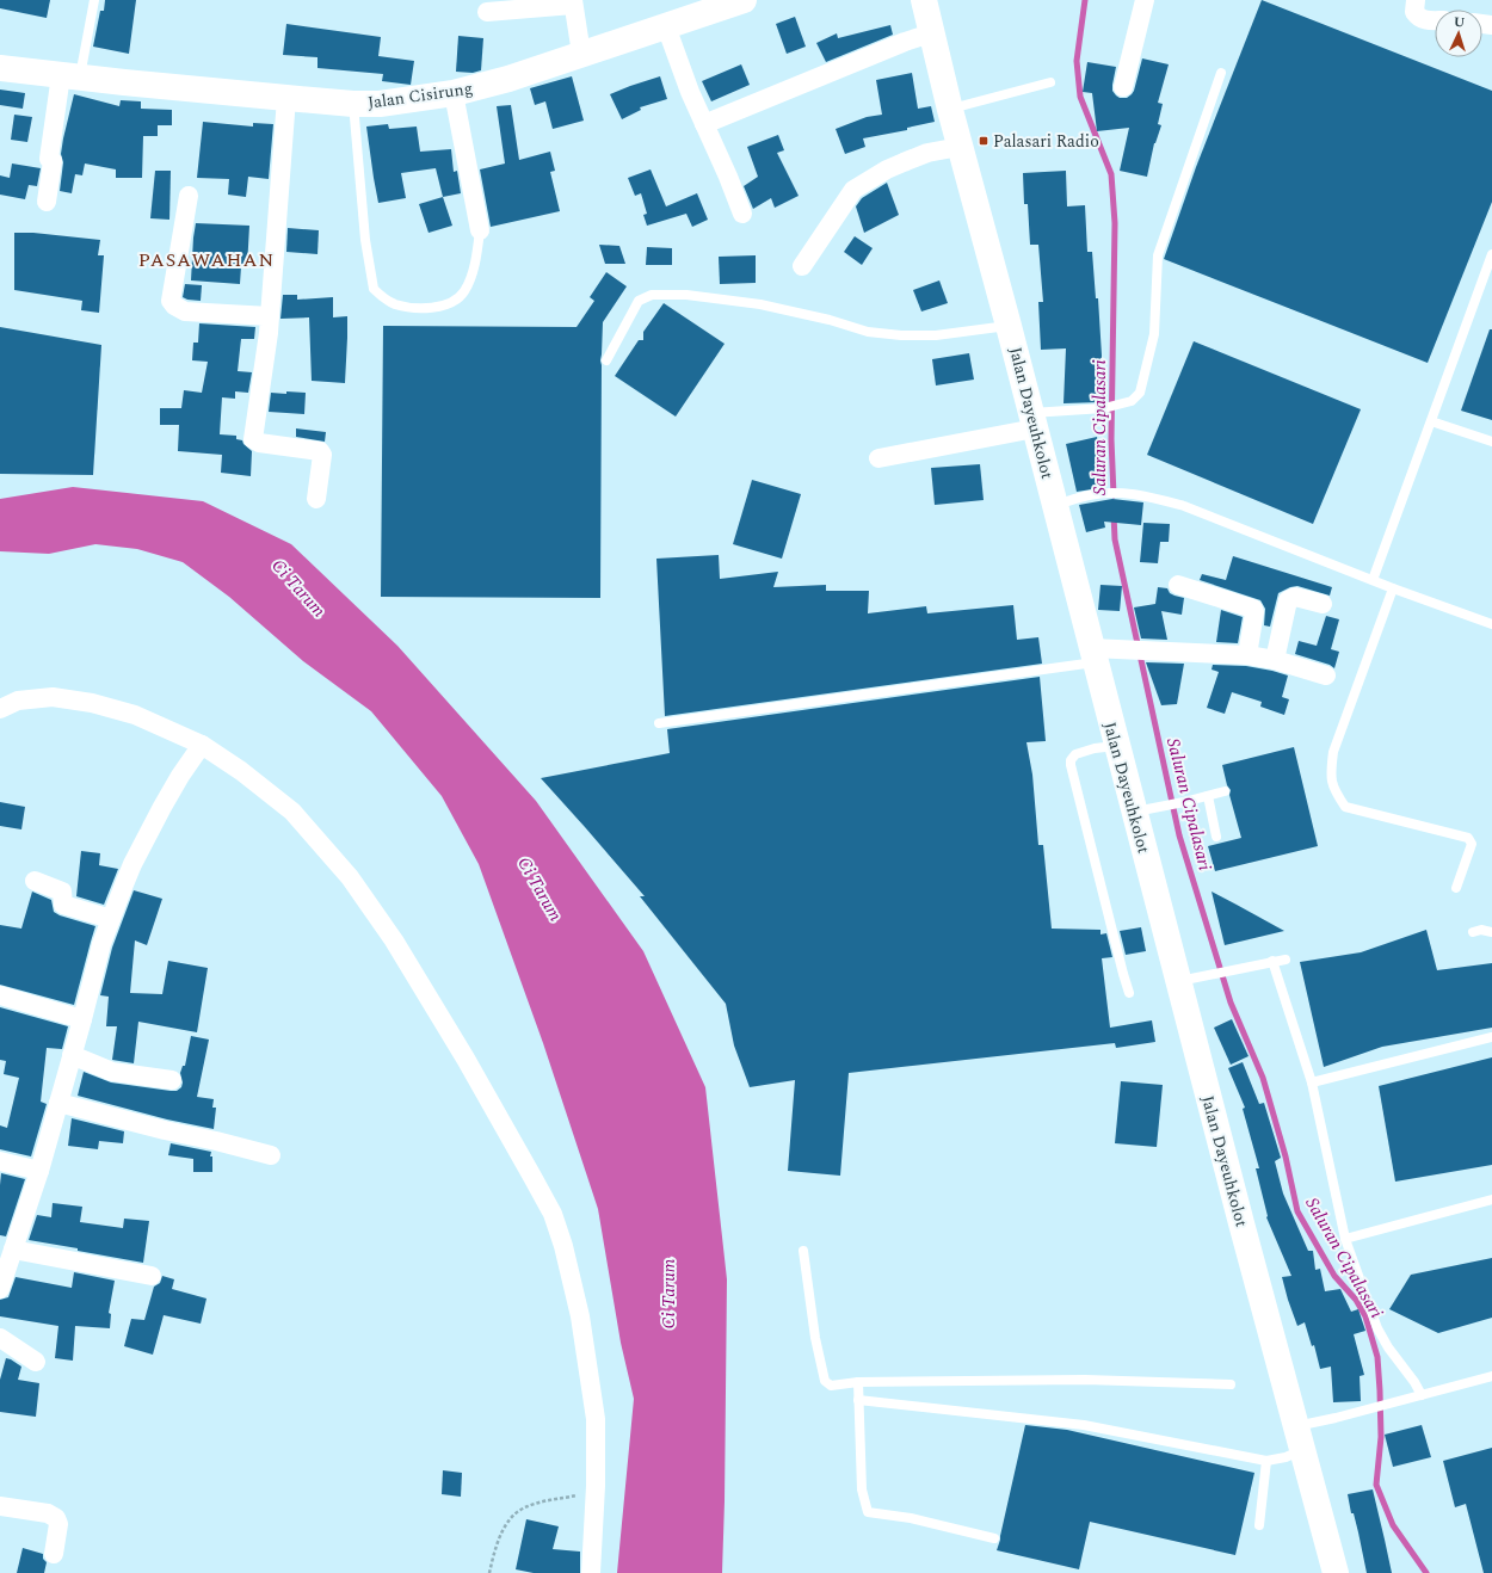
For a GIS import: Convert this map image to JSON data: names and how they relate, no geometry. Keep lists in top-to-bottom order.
{
  "streets": {
    "main road": ["Jalan Cisirung", "Jalan Dayeuhkolot"]
  },
  "districts": ["PASAWAHAN"],
  "water": ["Saluran Cipalasari", "Ci Tarum"],
  "places": {
    "transit": ["Palasari Radio"]
  },
  "north": "top"
}
